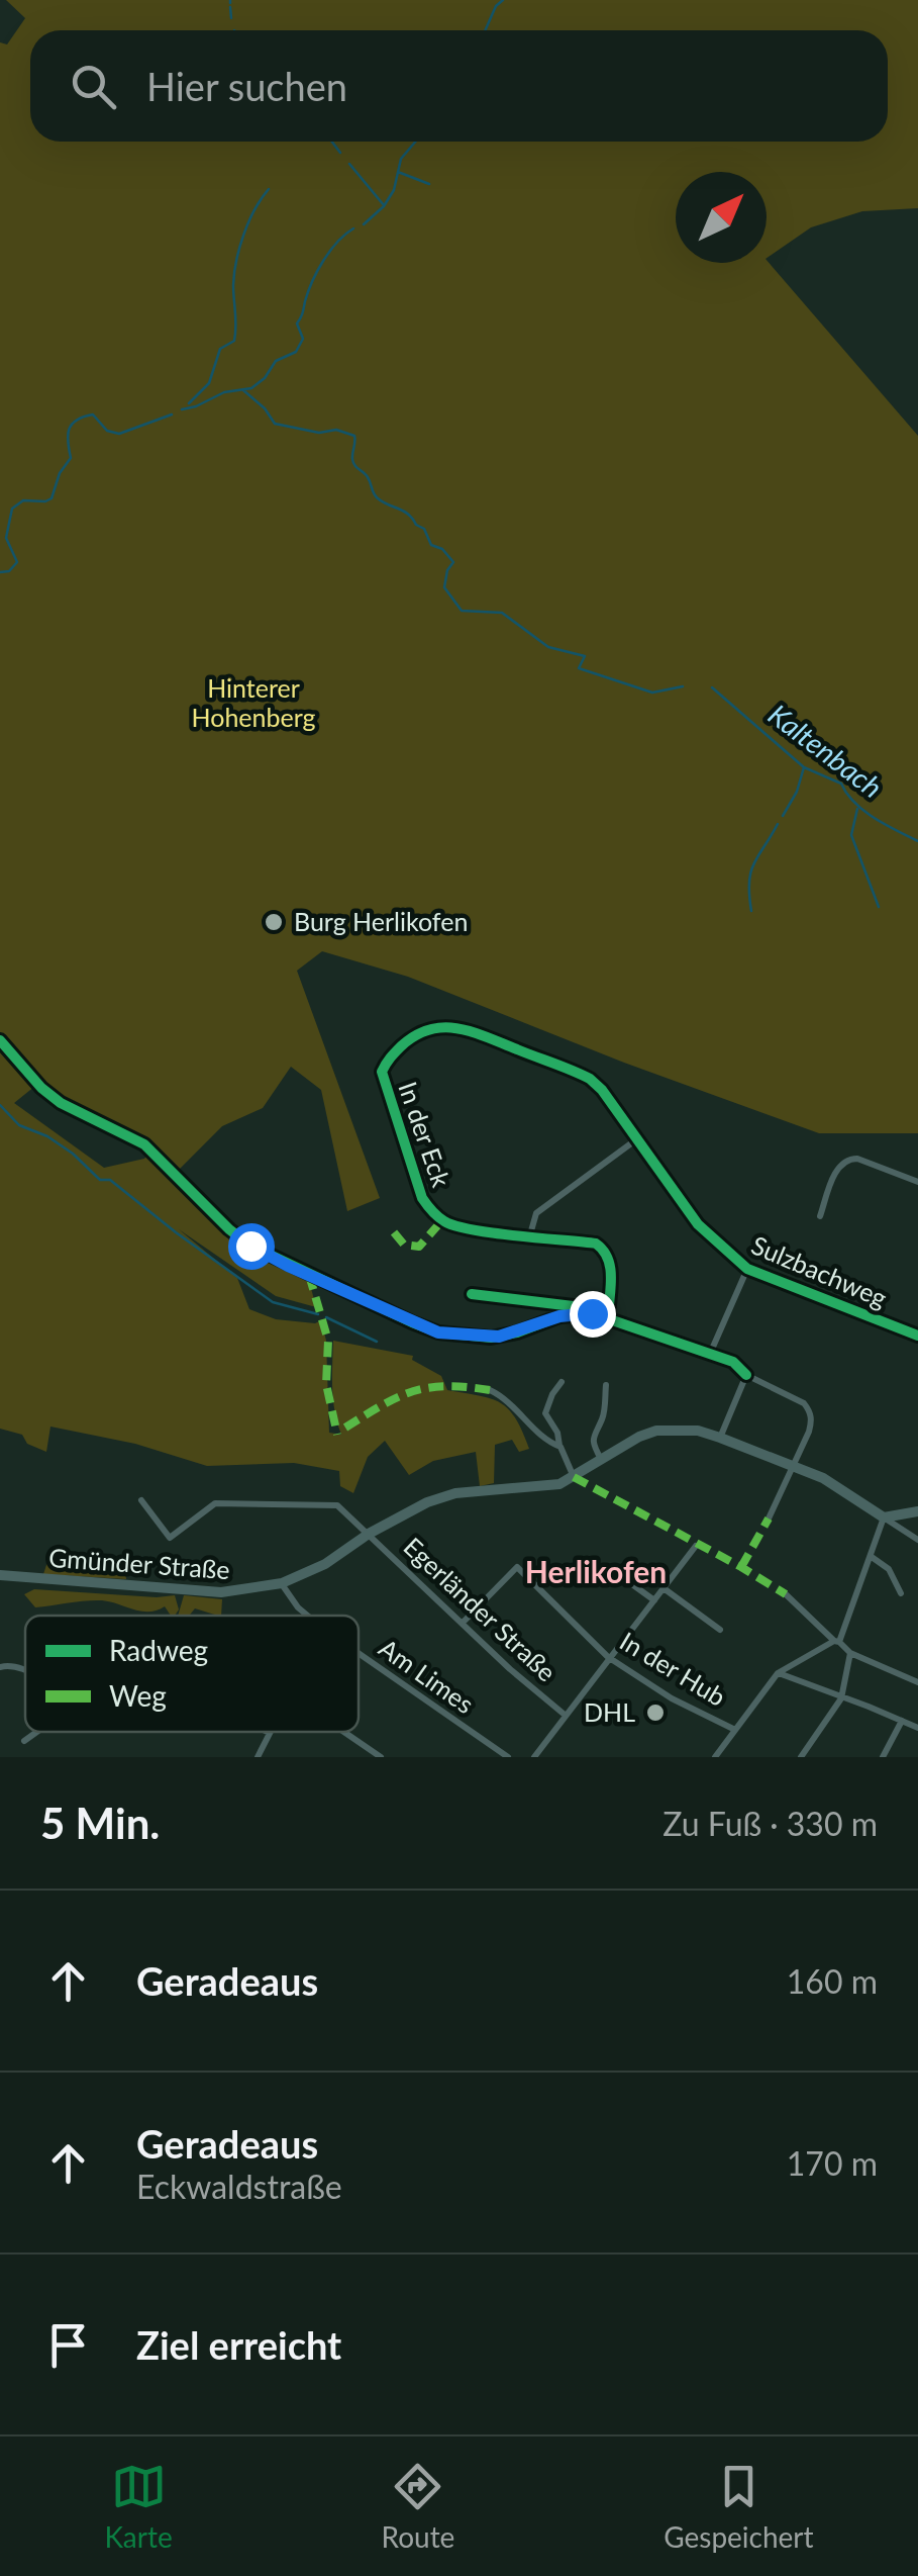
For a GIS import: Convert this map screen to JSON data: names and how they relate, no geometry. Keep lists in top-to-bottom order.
{
  "streets": {
    "main road": ["Gmünder Straße"],
    "street": [
      "In der Eck",
      "Sulzbachweg",
      "Egerländer Straße",
      "In der Hub",
      "Am Limes"
    ]
  },
  "crossings": [
    ["In der Eck", "Sulzbachweg"],
    ["Gmünder Straße", "Egerländer Straße"],
    ["Gmünder Straße", "Am Limes"],
    ["Egerländer Straße", "In der Hub"]
  ],
  "districts": ["Herlikofen"],
  "water": ["Kaltenbach"],
  "parks": ["Hinterer Hohenberg"],
  "places": ["Burg Herlikofen", "DHL"],
  "legend": ["Radweg", "Weg"],
  "north": "top right",
  "page": {
    "search": "Hier suchen",
    "heading": ["5 Min.", "Zu Fuß · 330 m"],
    "list": [
      ["Geradeaus", "160 m"],
      ["Geradeaus", "Eckwaldstraße", "170 m"],
      "Ziel erreicht"
    ],
    "nav": ["Karte", "Route", "Gespeichert"]
  }
}
